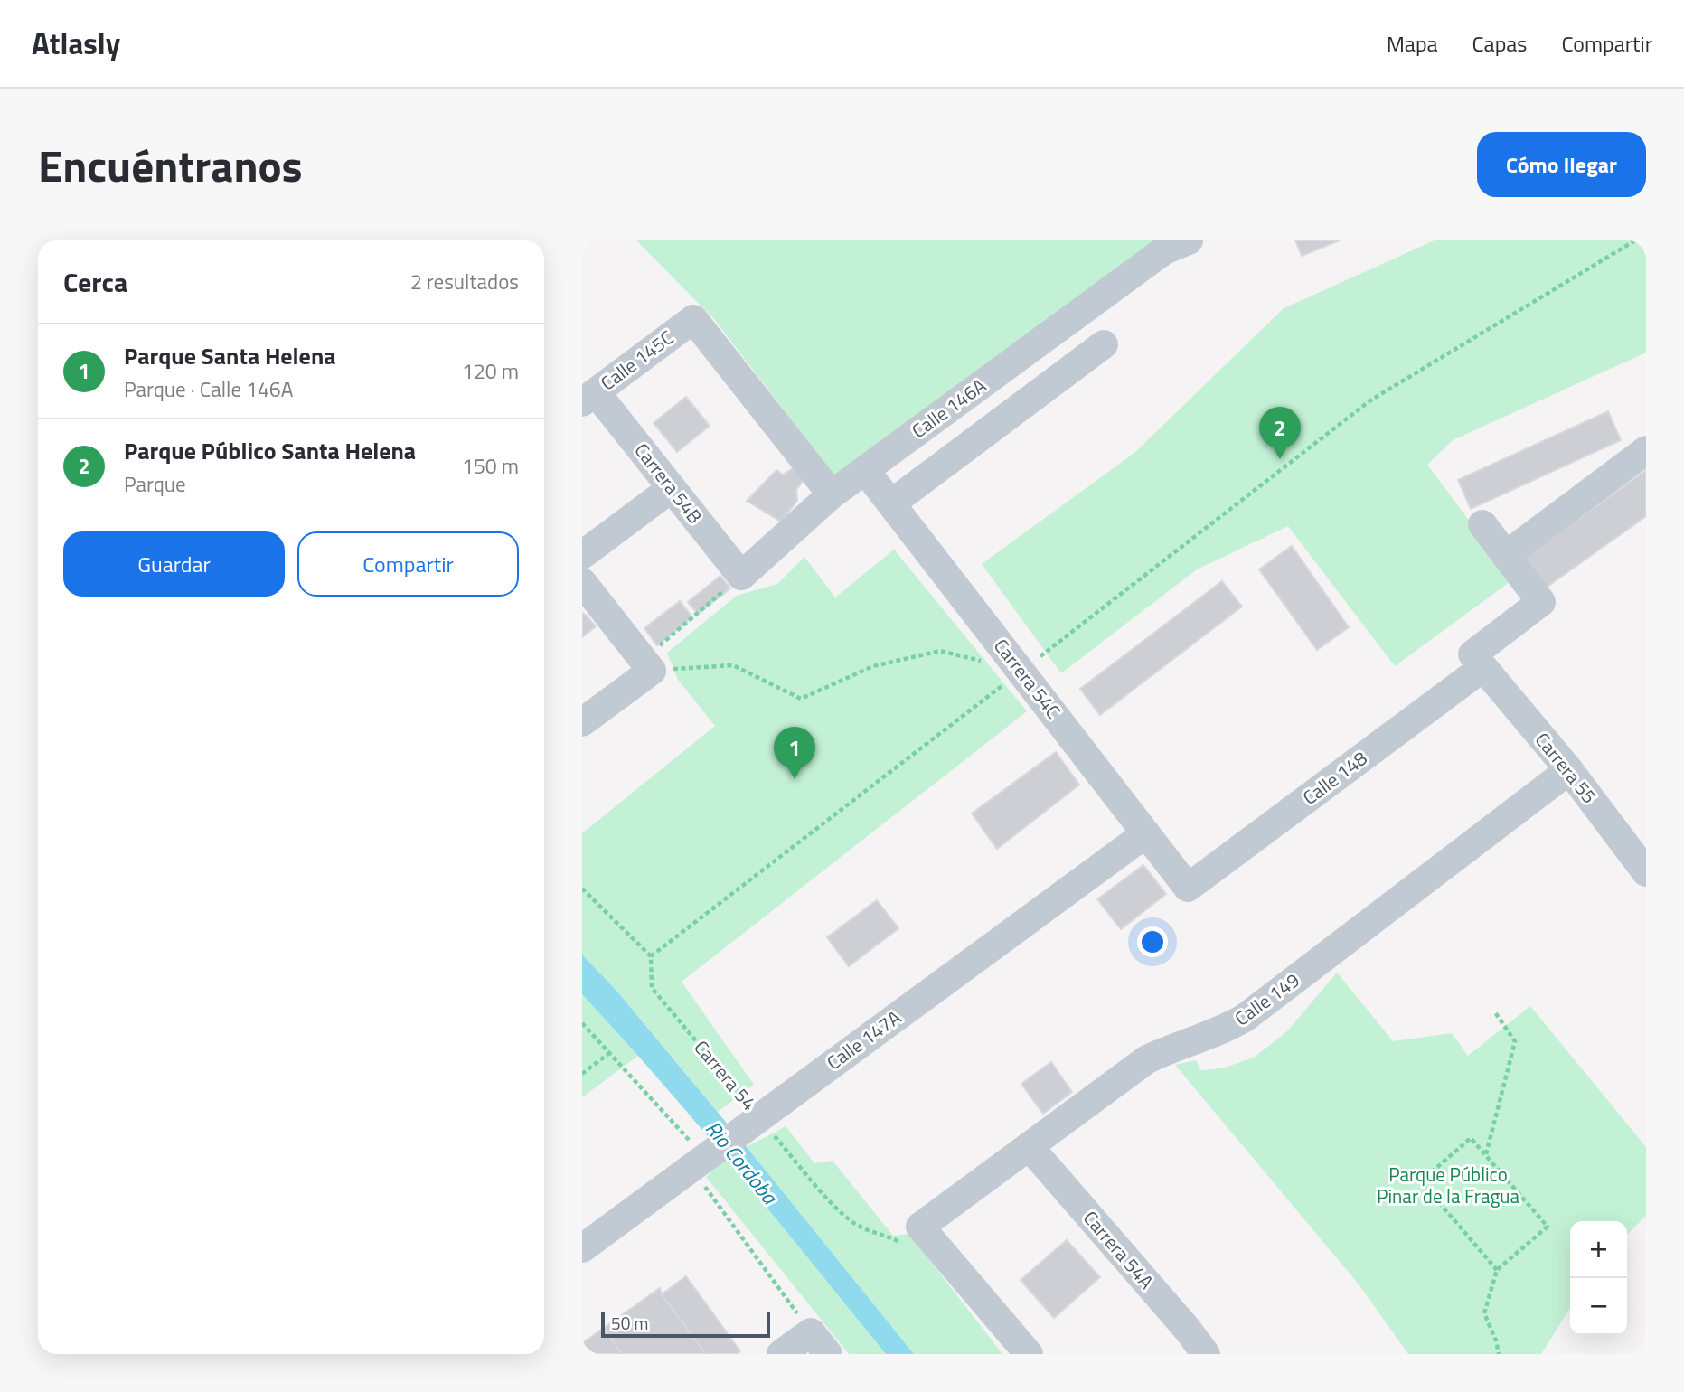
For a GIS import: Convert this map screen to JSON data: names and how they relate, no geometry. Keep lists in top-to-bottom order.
{
  "streets": {
    "street": [
      "Calle 145C",
      "Calle 146A",
      "Carrera 54B",
      "Carrera 54C",
      "Carrera 55",
      "Calle 148",
      "Calle 149",
      "Calle 147A",
      "Carrera 54A"
    ],
    "path": ["Carrera 54"]
  },
  "crossings": [
    ["Calle 145C", "Calle 146A"],
    ["Calle 145C", "Carrera 54B"],
    ["Calle 146A", "Carrera 54B"],
    ["Calle 146A", "Carrera 54C"],
    ["Carrera 54C", "Calle 148"],
    ["Carrera 54C", "Calle 147A"],
    ["Carrera 55", "Calle 148"],
    ["Carrera 55", "Calle 149"],
    ["Calle 149", "Carrera 54"],
    ["Calle 149", "Carrera 54A"],
    ["Calle 147A", "Carrera 54"]
  ],
  "water": ["Rio Cordoba"],
  "parks": ["Parque Público Pinar de la Fragua"],
  "scale_bar": "50 m",
  "page": {
    "header": "Atlasly",
    "nav": ["Mapa", "Capas", "Compartir"],
    "title": "Encuéntranos",
    "buttons": [
      "Cómo llegar",
      ["Guardar", "Compartir"]
    ],
    "heading": ["Cerca", "2 resultados"],
    "list": [
      {
        "mark": "1",
        "name": "Parque Santa Helena",
        "note": "Parque · Calle 146A",
        "value": "120 m"
      },
      {
        "mark": "2",
        "name": "Parque Público Santa Helena",
        "note": "Parque",
        "value": "150 m"
      }
    ],
    "pins": ["2", "1"],
    "map_buttons": ["+", "−"],
    "scale": "50 m"
  }
}
